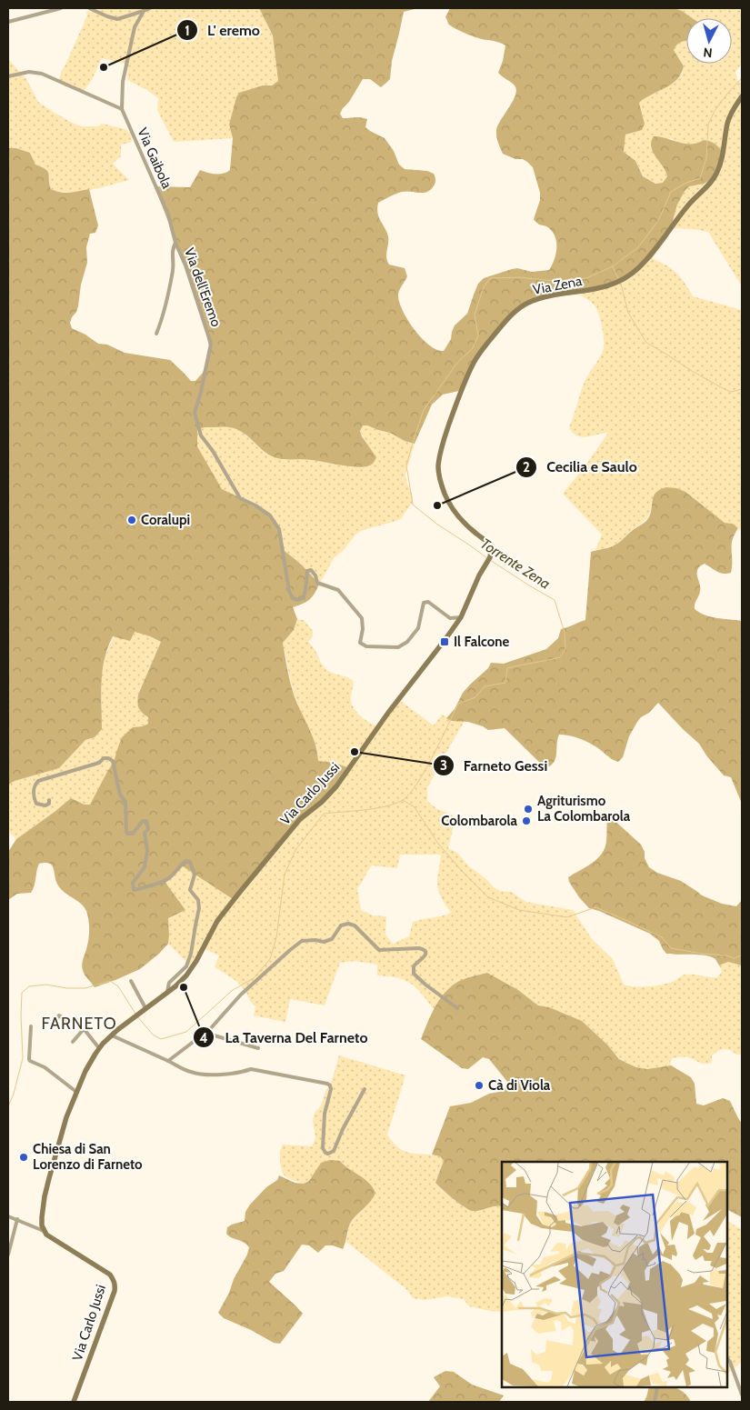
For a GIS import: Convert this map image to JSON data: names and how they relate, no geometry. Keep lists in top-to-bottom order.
{
  "streets": {
    "street": [
      "Via Gaibola",
      "Via Zena",
      "Via dell'Eremo",
      "Via Carlo Jussi"
    ]
  },
  "crossings": [
    ["Via Gaibola", "Via dell'Eremo"],
    ["Via Zena", "Via Carlo Jussi"],
    ["Via dell'Eremo", "Via Carlo Jussi"]
  ],
  "districts": ["FARNETO"],
  "water": ["Torrente Zena"],
  "places": {
    "other": [
      "L' eremo",
      "Cecilia e Saulo",
      "Coralupi",
      "Farneto Gessi",
      "Agriturismo La Colombarola",
      "Colombarola",
      "La Taverna Del Farneto",
      "Cà di Viola",
      "Chiesa di San Lorenzo di Farneto"
    ],
    "transit": ["Il Falcone"]
  },
  "north": "bottom"
}
